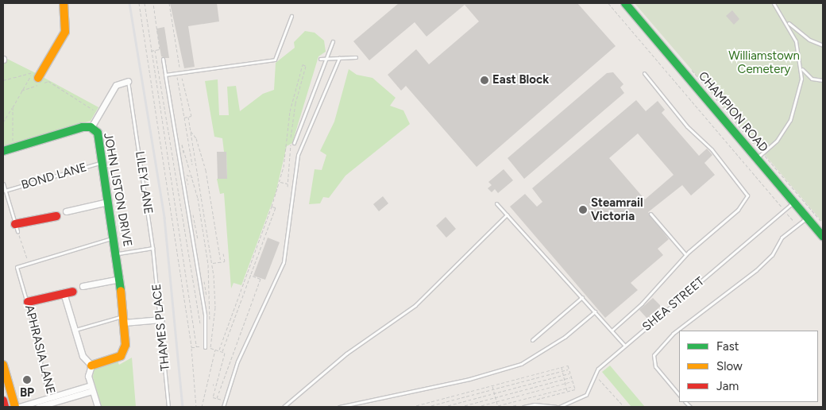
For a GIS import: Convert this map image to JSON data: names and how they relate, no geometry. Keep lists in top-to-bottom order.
{
  "streets": {
    "street": ["CHAMPION ROAD", "JOHN LISTON DRIVE", "APHRASIA LANE"],
    "lane": [
      "BOND LANE",
      "LILEY LANE",
      "SHEA STREET",
      "THAMES PLACE"
    ]
  },
  "crossings": [
    ["CHAMPION ROAD", "SHEA STREET"],
    ["BOND LANE", "JOHN LISTON DRIVE"],
    ["LILEY LANE", "THAMES PLACE"]
  ],
  "parks": ["Williamstown Cemetery"],
  "places": ["East Block", "Steamrail Victoria", "BP"],
  "legend": ["Fast", "Slow", "Jam"]
}
